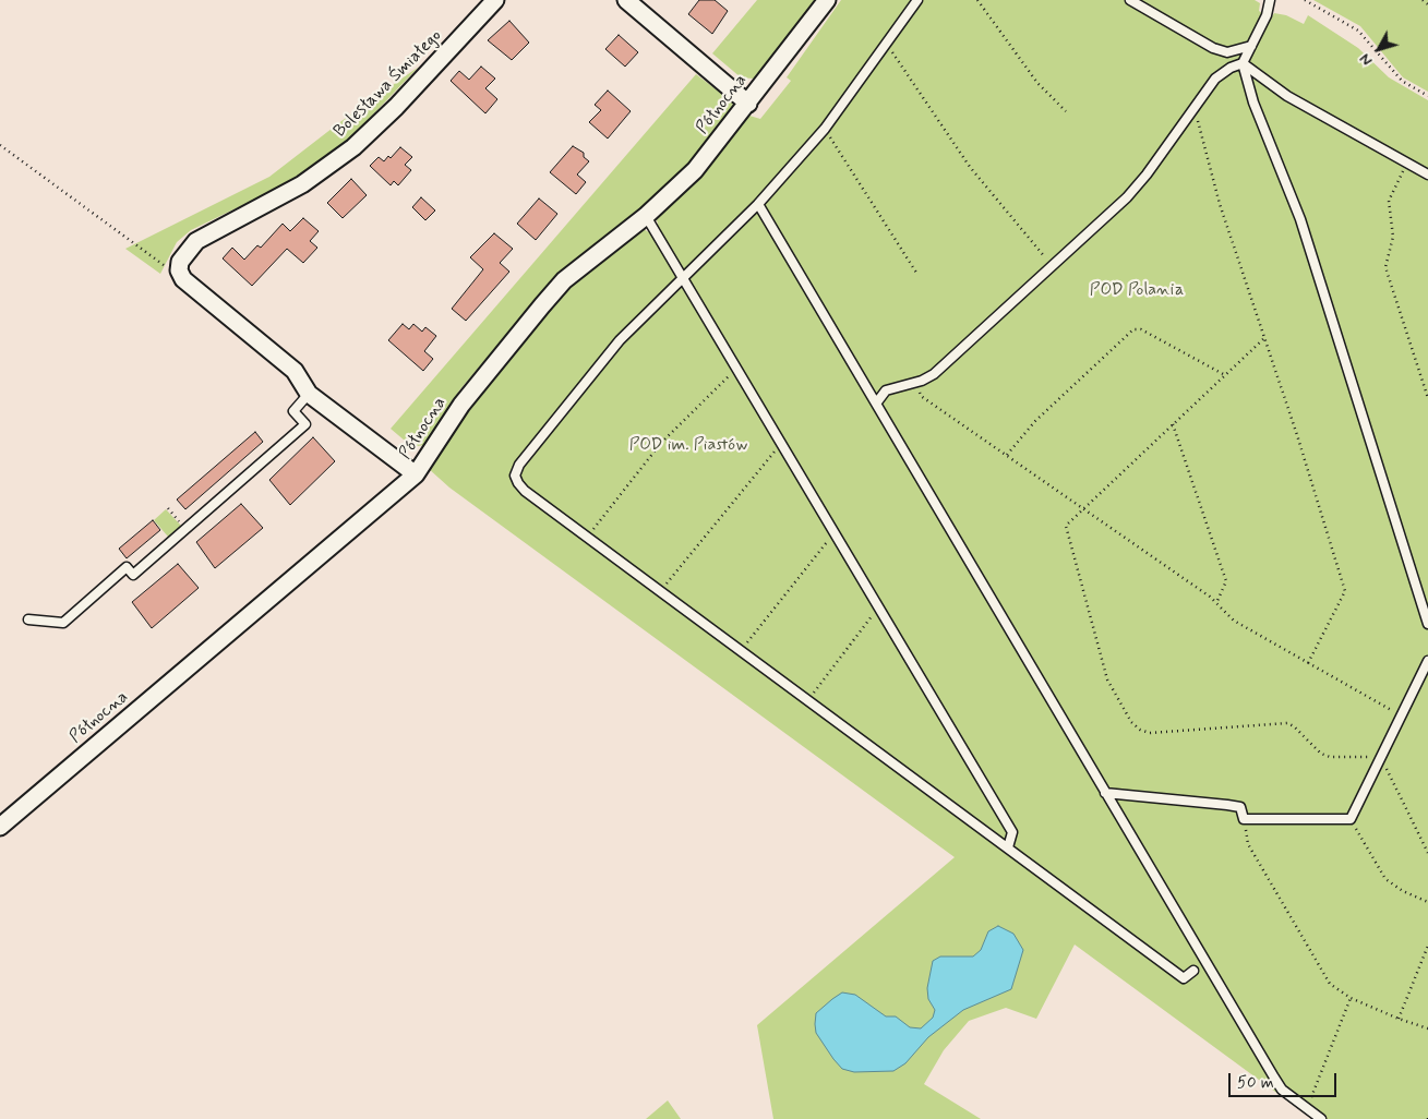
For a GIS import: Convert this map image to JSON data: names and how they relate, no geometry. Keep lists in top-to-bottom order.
{
  "streets": {
    "street": ["Bolesława Śmiałego", "Północna"]
  },
  "parks": ["POD Polania", "POD im. Piastów"],
  "scale_bar": "50 m",
  "north": "bottom left"
}
